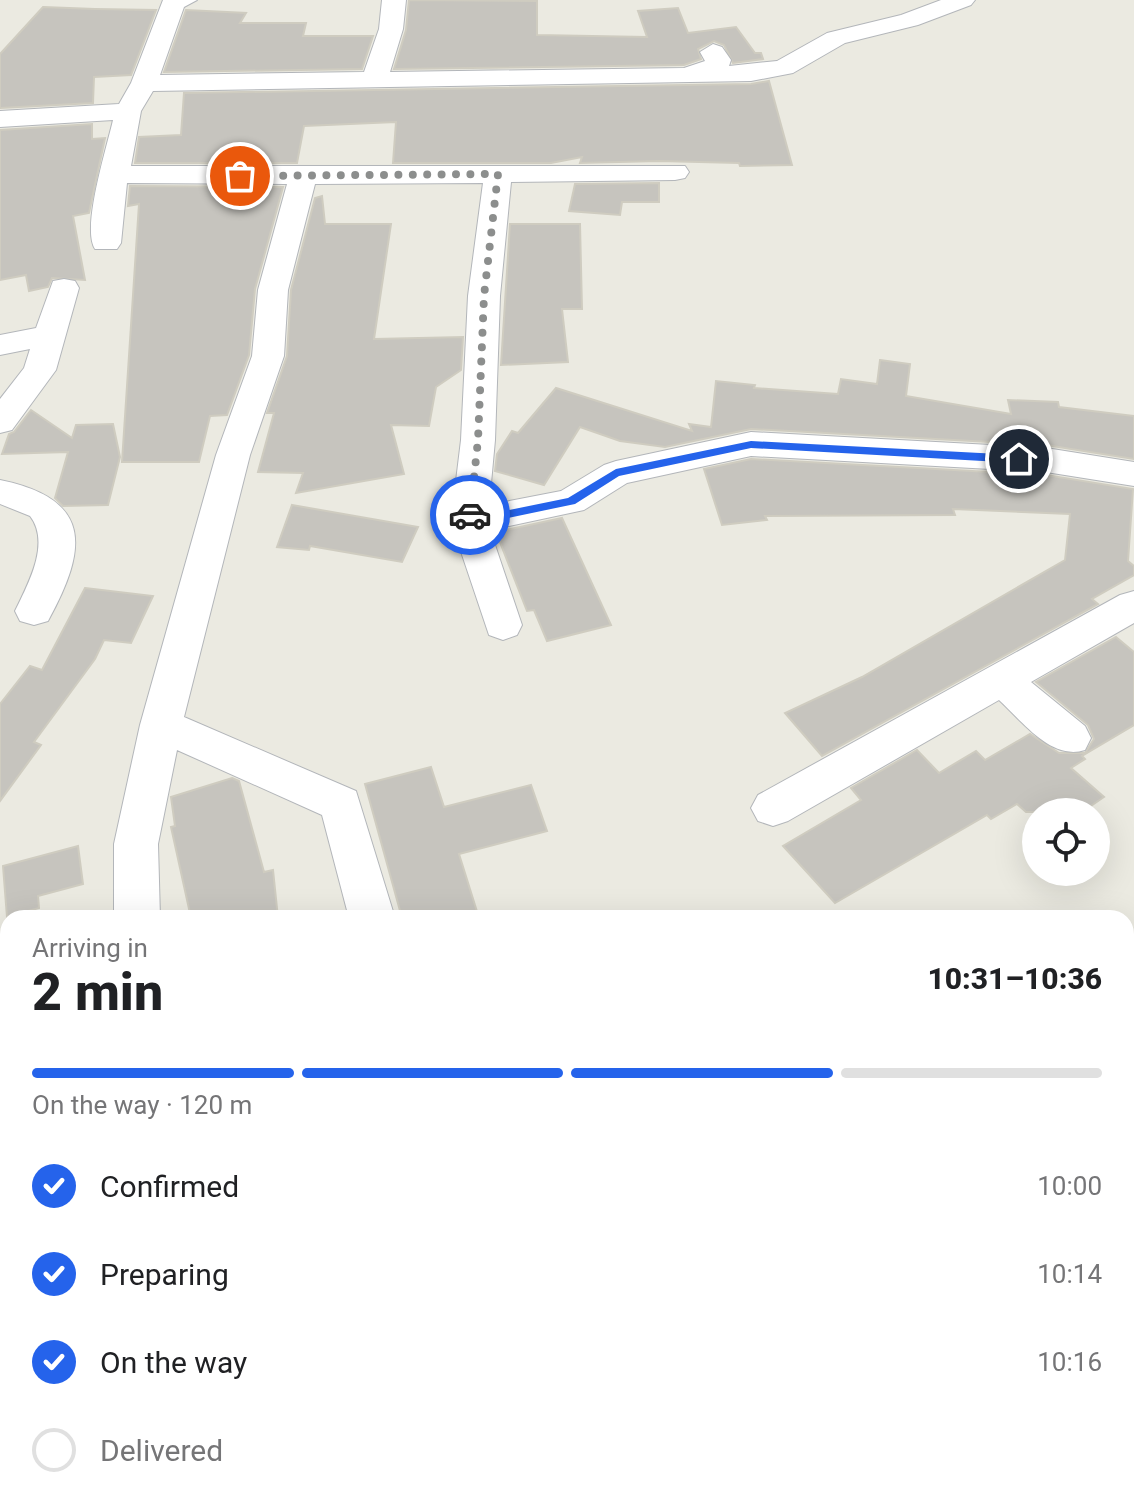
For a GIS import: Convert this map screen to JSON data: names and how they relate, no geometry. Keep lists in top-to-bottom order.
{
  "page": {
    "heading": ["2 min", "Arriving in", "10:31–10:36"],
    "bar": "On the way · 120 m",
    "list": [
      ["Confirmed", "10:00"],
      ["Preparing", "10:14"],
      ["On the way", "10:16"],
      "Delivered"
    ]
  }
}
